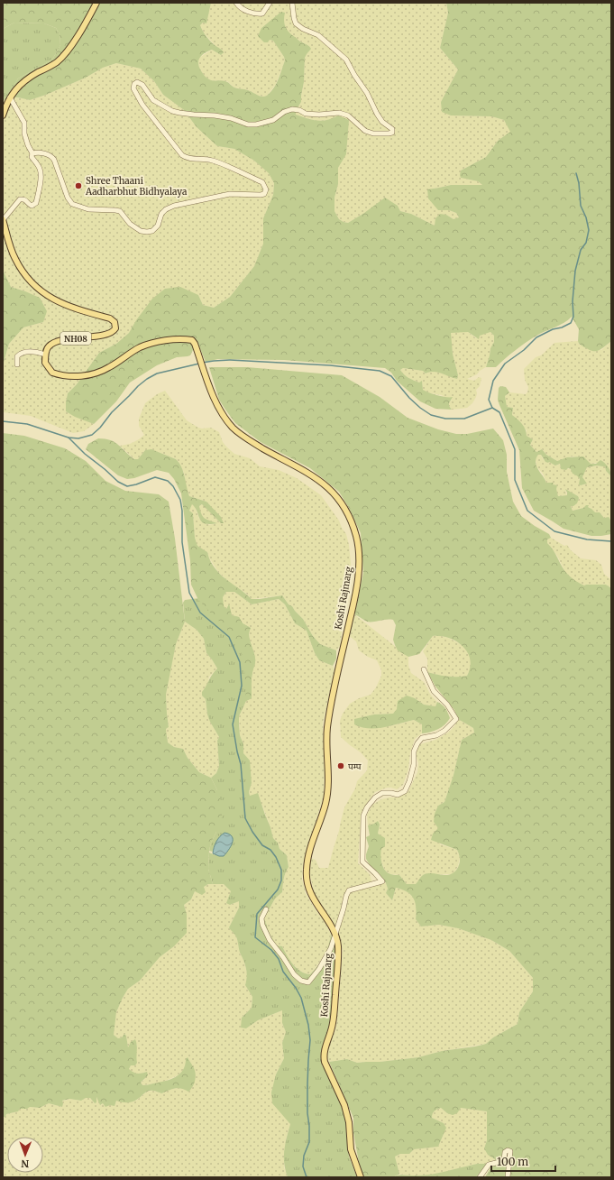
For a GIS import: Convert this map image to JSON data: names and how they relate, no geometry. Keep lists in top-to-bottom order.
{
  "streets": {
    "main road": ["NH08", "Koshi Rajmarg"]
  },
  "crossings": [
    ["NH08", "Koshi Rajmarg"]
  ],
  "places": ["Shree Thaani Aadharbhut Bidhyalaya", "पम्प"],
  "scale_bar": "100 m",
  "north": "bottom"
}
